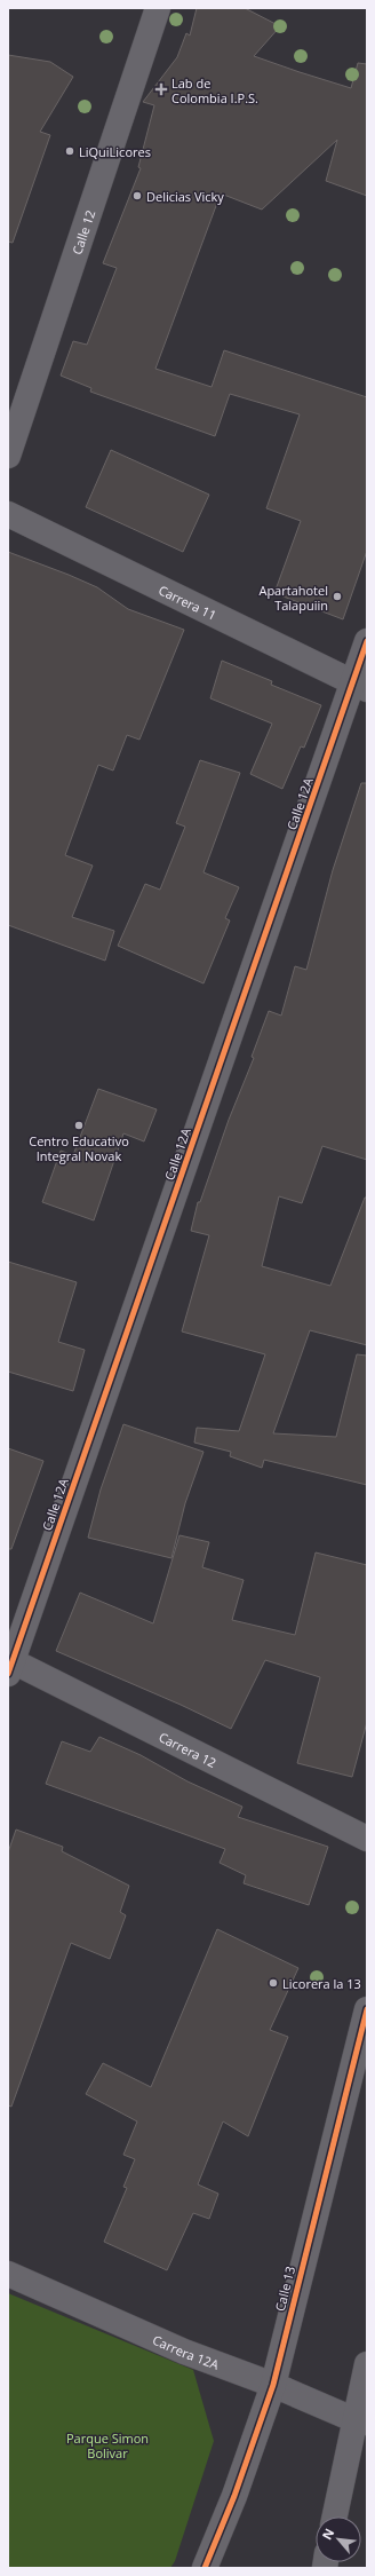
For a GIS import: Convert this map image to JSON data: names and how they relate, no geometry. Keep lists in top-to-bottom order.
{
  "streets": {
    "street": [
      "Calle 12",
      "Carrera 11",
      "Calle 12A",
      "Carrera 12",
      "Calle 13",
      "Carrera 12A"
    ]
  },
  "crossings": [
    ["Carrera 11", "Calle 12A"],
    ["Calle 12A", "Carrera 12"],
    ["Calle 13", "Carrera 12A"]
  ],
  "parks": ["Parque Simon Bolivar"],
  "places": {
    "health": ["Lab de Colombia I.P.S."],
    "other": [
      "LiQuiLicores",
      "Delicias Vicky",
      "Apartahotel Talapuiin",
      "Centro Educativo Integral Novak",
      "Licorera la 13"
    ]
  },
  "north": "top left"
}
